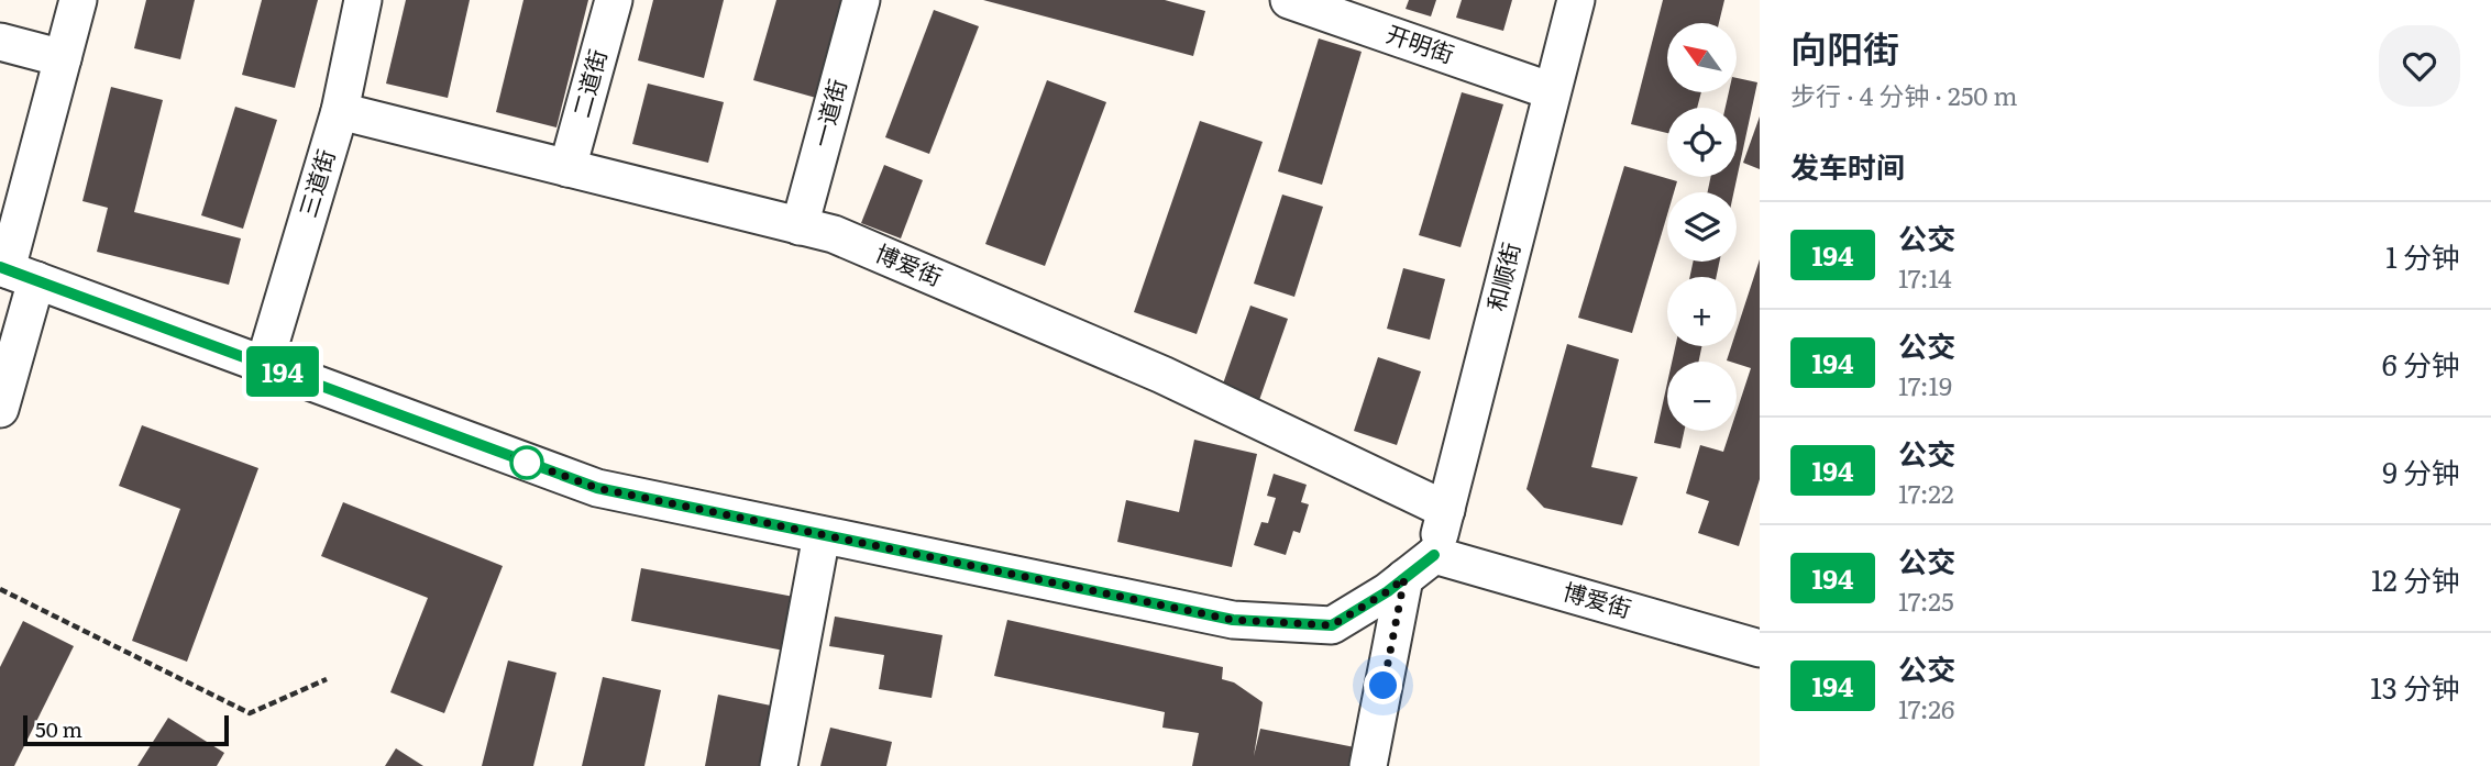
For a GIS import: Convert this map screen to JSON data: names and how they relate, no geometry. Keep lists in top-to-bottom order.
{
  "streets": {
    "street": [
      "开明街",
      "二道街",
      "一道街",
      "三道街",
      "博爱街",
      "和顺街"
    ]
  },
  "crossings": [
    ["开明街", "和顺街"],
    ["二道街", "博爱街"],
    ["一道街", "博爱街"],
    ["三道街", "博爱街"],
    ["博爱街", "和顺街"]
  ],
  "lines": ["bus line 194"],
  "scale_bar": "50 m",
  "north": "top left",
  "page": {
    "on_map": "194",
    "heading": [
      ["向阳街", "步行 · 4 分钟 · 250 m"],
      "发车时间"
    ],
    "map_buttons": ["+", "−"],
    "list": [
      {
        "mark": "194",
        "name": "公交",
        "note": "17:14",
        "value": "1 分钟"
      },
      {
        "mark": "194",
        "name": "公交",
        "note": "17:19",
        "value": "6 分钟"
      },
      {
        "mark": "194",
        "name": "公交",
        "note": "17:22",
        "value": "9 分钟"
      },
      {
        "mark": "194",
        "name": "公交",
        "note": "17:25",
        "value": "12 分钟"
      },
      {
        "mark": "194",
        "name": "公交",
        "note": "17:26",
        "value": "13 分钟"
      }
    ],
    "scale": "50 m"
  }
}
